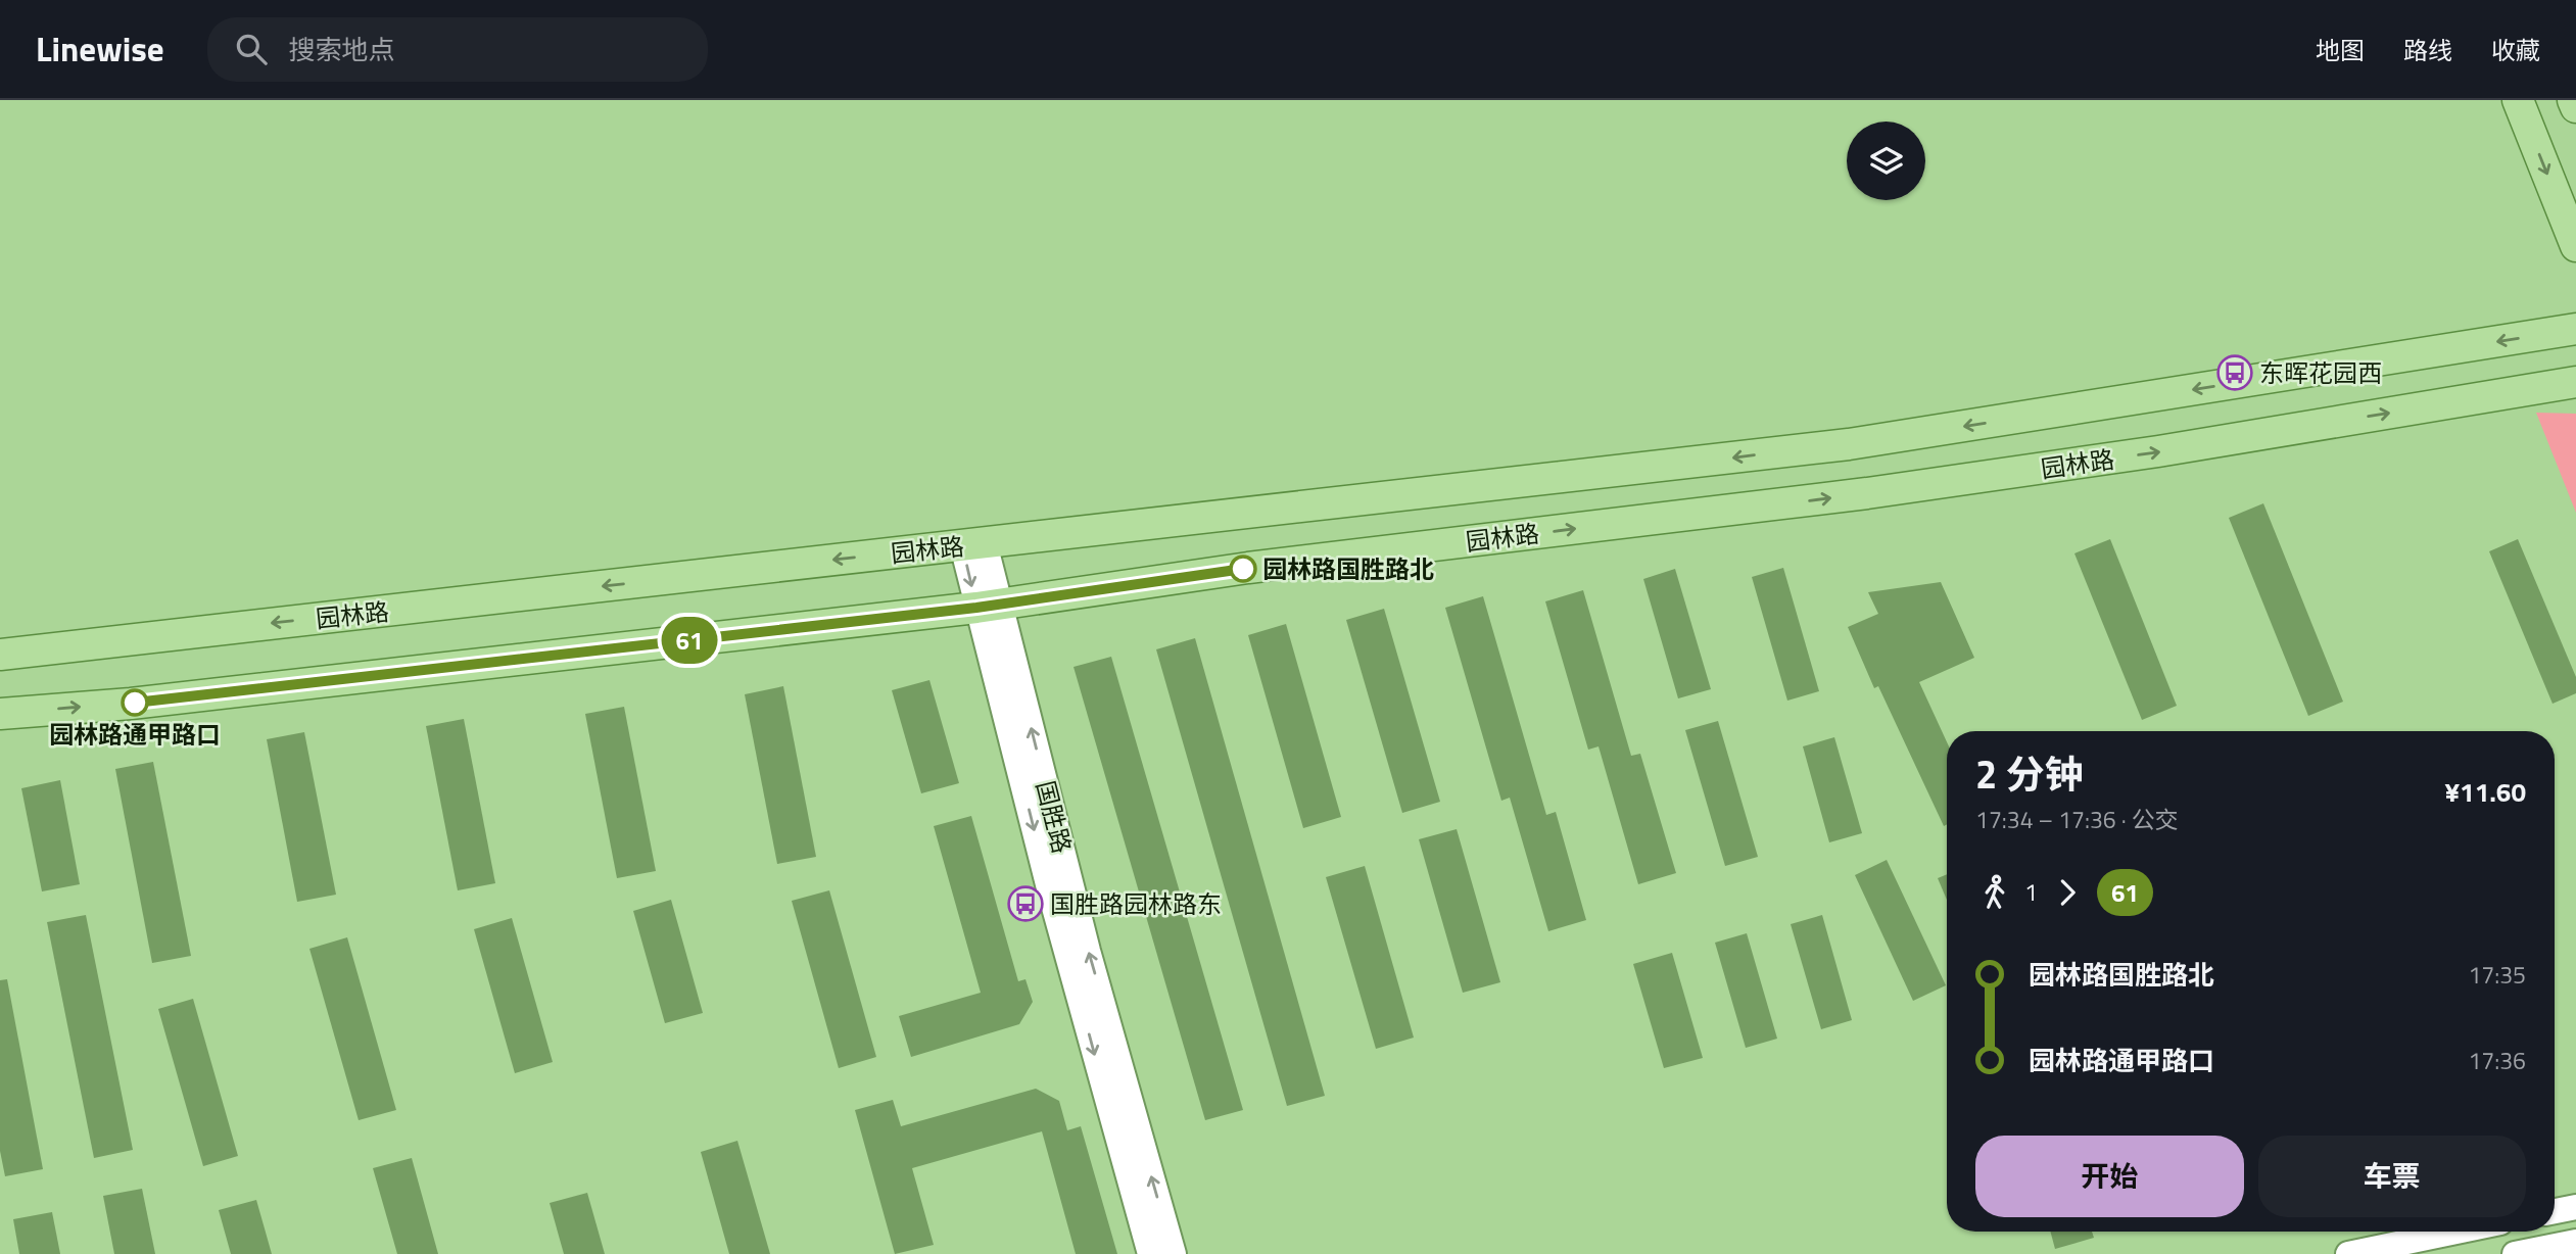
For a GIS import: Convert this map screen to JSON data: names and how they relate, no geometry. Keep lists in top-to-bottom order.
{
  "streets": {
    "main road": ["园林路"],
    "street": ["国胜路"]
  },
  "crossings": [
    ["园林路", "国胜路"]
  ],
  "places": {
    "bus stop": ["东晖花园西", "国胜路园林路东"],
    "other": ["园林路国胜路北", "园林路通甲路口"]
  },
  "lines": ["bus line 61"],
  "page": {
    "header": "Linewise",
    "search": "搜索地点",
    "nav": ["地图", "路线", "收藏"],
    "on_map": "61",
    "heading": ["2 分钟", "17:34 – 17:36 · 公交", "¥11.60"],
    "legs": ["1", "61"],
    "list": [
      {
        "name": "园林路国胜路北",
        "value": "17:35"
      },
      {
        "name": "园林路通甲路口",
        "value": "17:36"
      }
    ],
    "buttons": ["开始", "车票"]
  }
}
